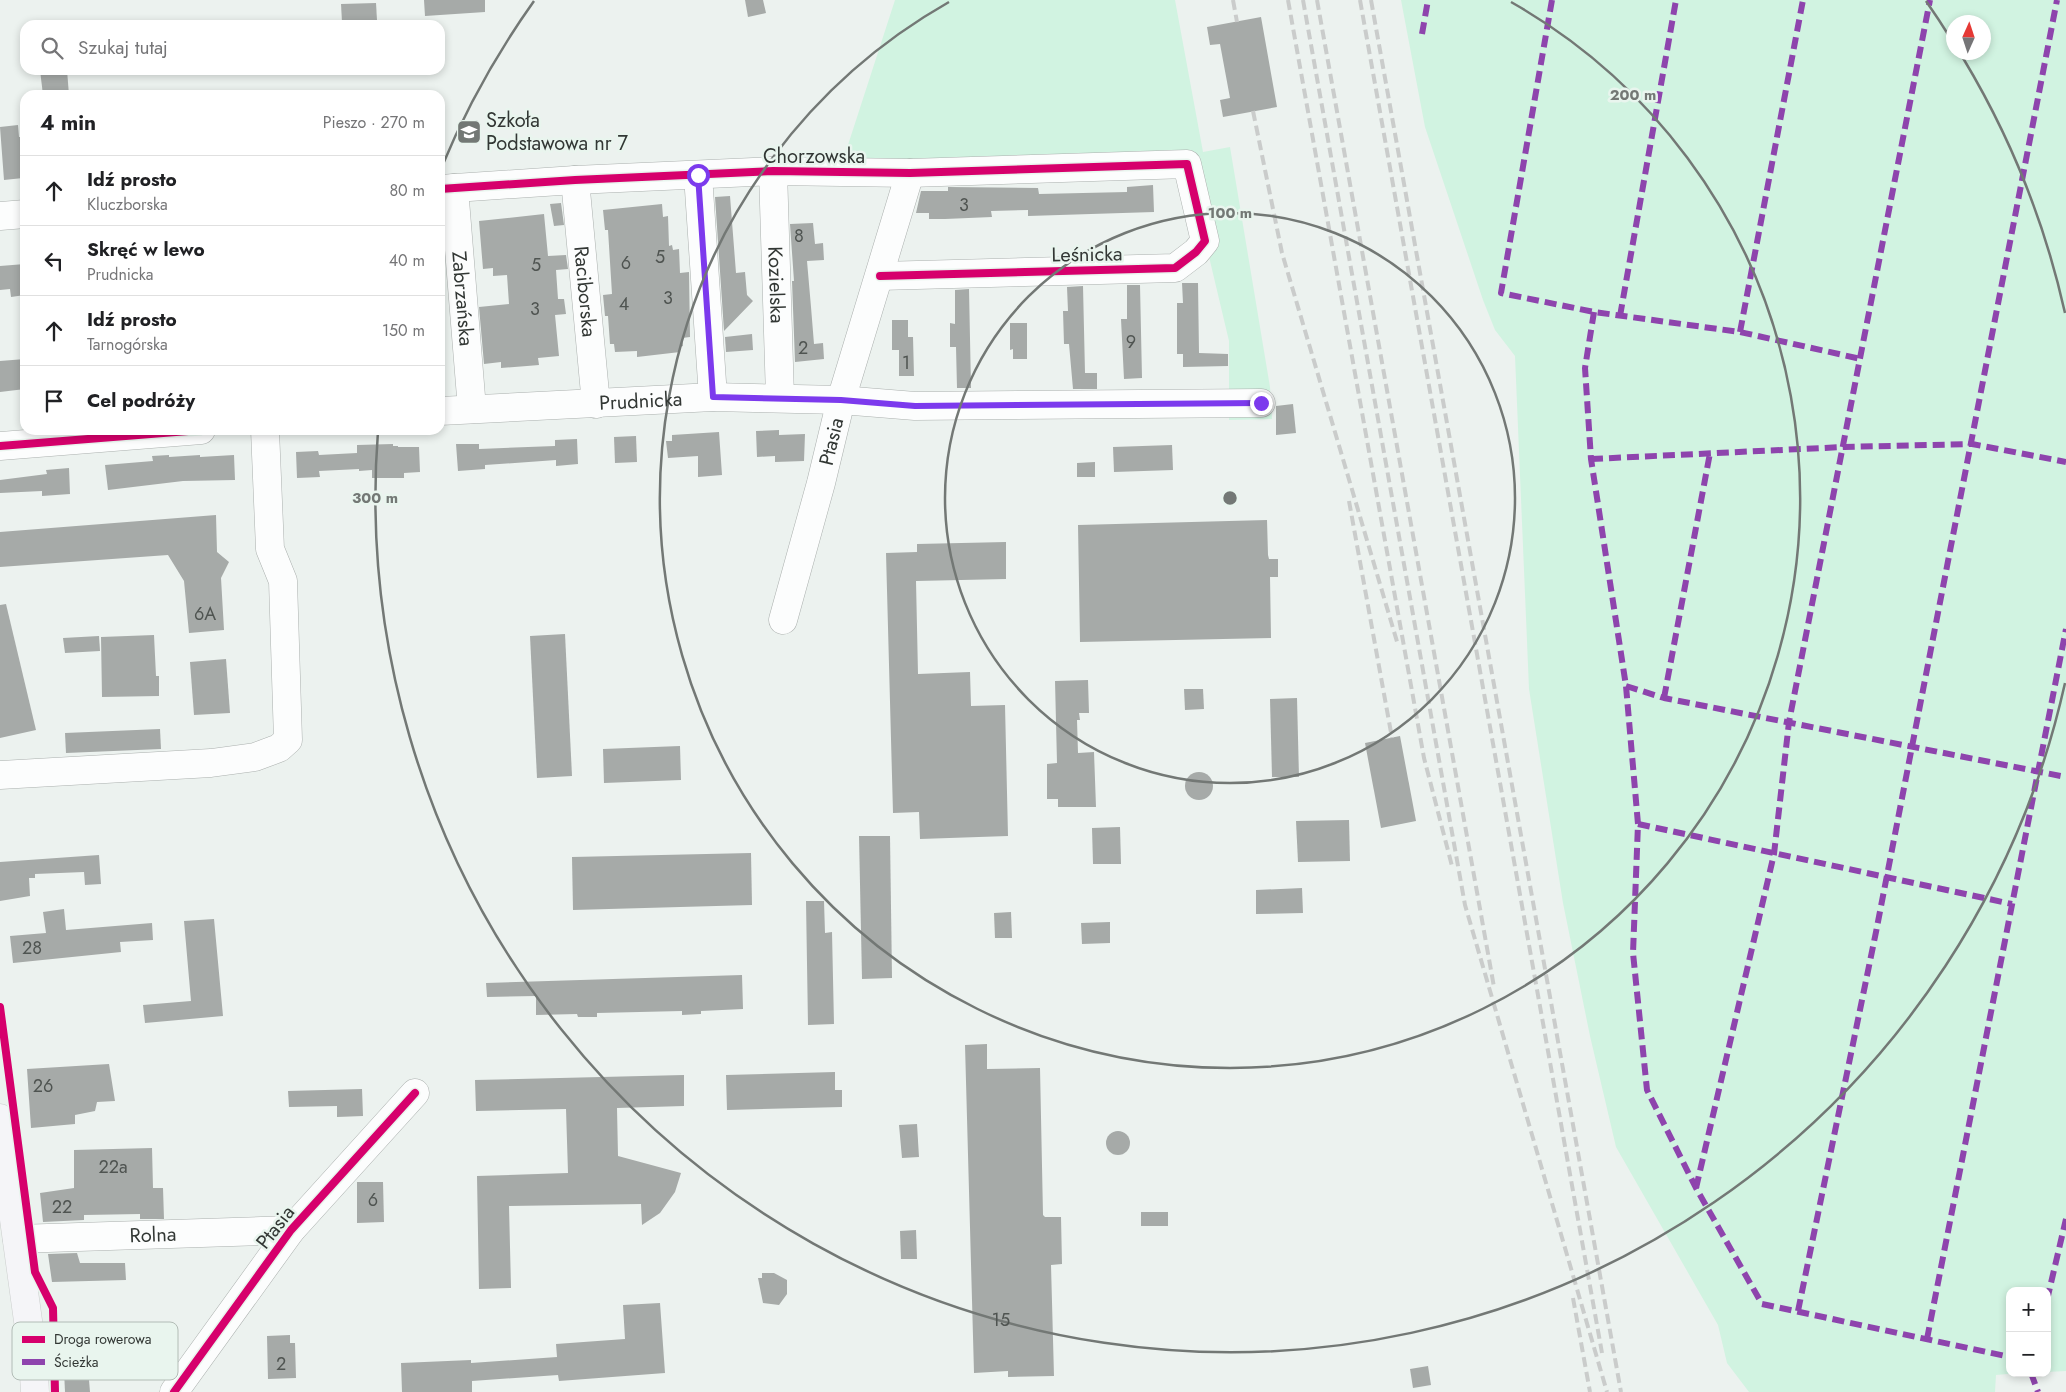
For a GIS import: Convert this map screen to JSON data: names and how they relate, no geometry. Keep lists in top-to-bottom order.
{
  "streets": {
    "street": [
      "Chorzowska",
      "Leśnicka",
      "Kozielska",
      "Raciborska",
      "Zabrzańska",
      "Prudnicka",
      "Ptasia",
      "Rolna"
    ]
  },
  "crossings": [
    ["Chorzowska", "Leśnicka"],
    ["Chorzowska", "Kozielska"],
    ["Chorzowska", "Raciborska"],
    ["Chorzowska", "Zabrzańska"],
    ["Chorzowska", "Ptasia"],
    ["Leśnicka", "Ptasia"],
    ["Kozielska", "Prudnicka"],
    ["Raciborska", "Prudnicka"],
    ["Zabrzańska", "Prudnicka"],
    ["Prudnicka", "Ptasia"],
    ["Ptasia", "Rolna"]
  ],
  "places": {
    "school or university": ["Szkoła Podstawowa nr 7"]
  },
  "house_numbers": [
    "3",
    "8",
    "5",
    "6",
    "5",
    "3",
    "4",
    "3",
    "9",
    "2",
    "1",
    "6A",
    "28",
    "26",
    "22a",
    "6",
    "22",
    "15",
    "2"
  ],
  "legend": ["Droga rowerowa", "Ścieżka"],
  "north": "top",
  "page": {
    "search": "Szukaj tutaj",
    "heading": ["4 min", "Pieszo · 270 m"],
    "list": [
      ["Idź prosto", "Kluczborska", "80 m"],
      ["Skręć w lewo", "Prudnicka", "40 m"],
      ["Idź prosto", "Tarnogórska", "150 m"],
      "Cel podróży"
    ],
    "map_buttons": ["+", "−"]
  },
  "rings": ["200 m", "100 m", "300 m"]
}
